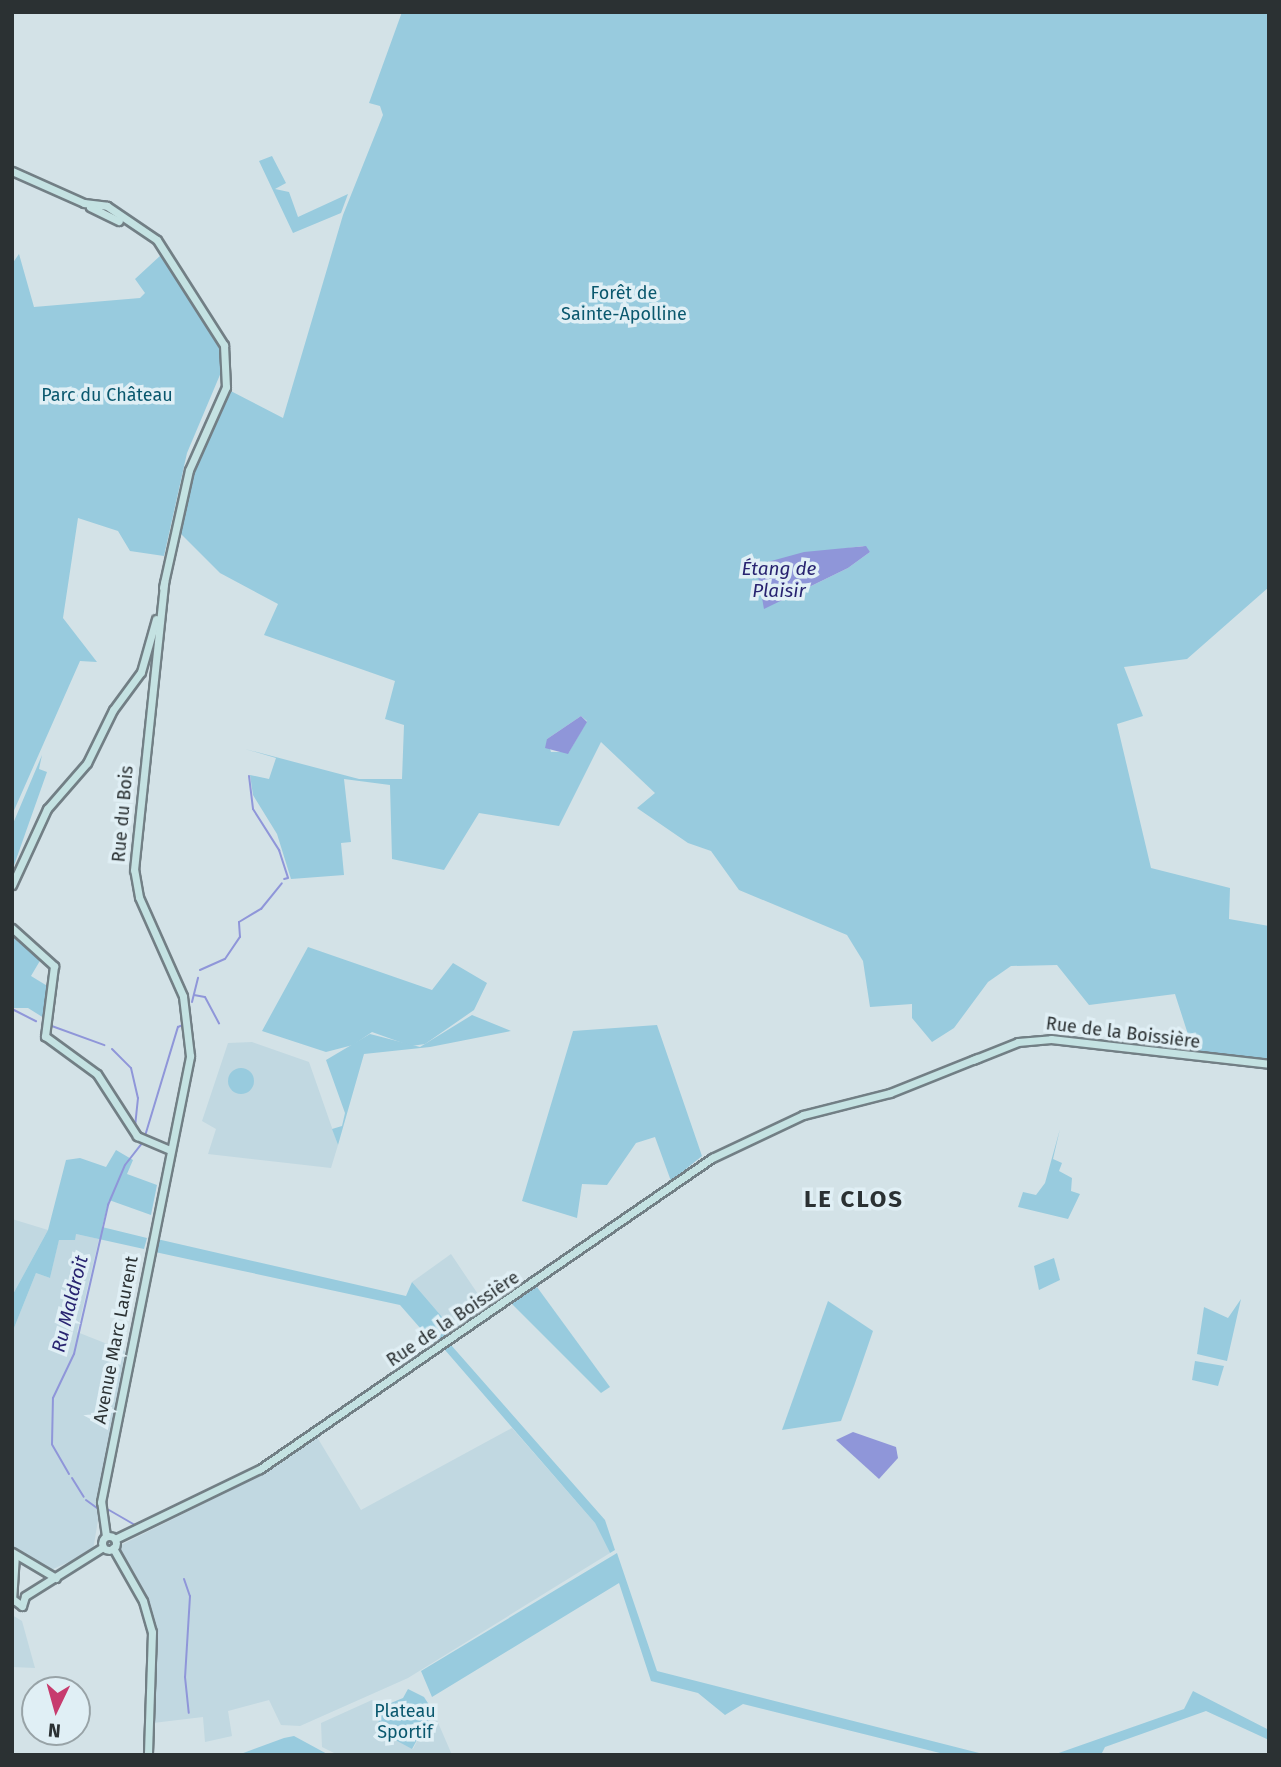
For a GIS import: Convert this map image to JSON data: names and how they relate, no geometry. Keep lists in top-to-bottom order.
{
  "streets": {
    "street": ["Rue du Bois", "Rue de la Boissière", "Avenue Marc Laurent"]
  },
  "crossings": [
    ["Rue du Bois", "Avenue Marc Laurent"]
  ],
  "districts": ["LE CLOS"],
  "water": ["Étang de Plaisir", "Ru Maldroit"],
  "parks": ["Forêt de Sainte-Apolline", "Parc du Château", "Plateau Sportif"],
  "north": "bottom"
}
